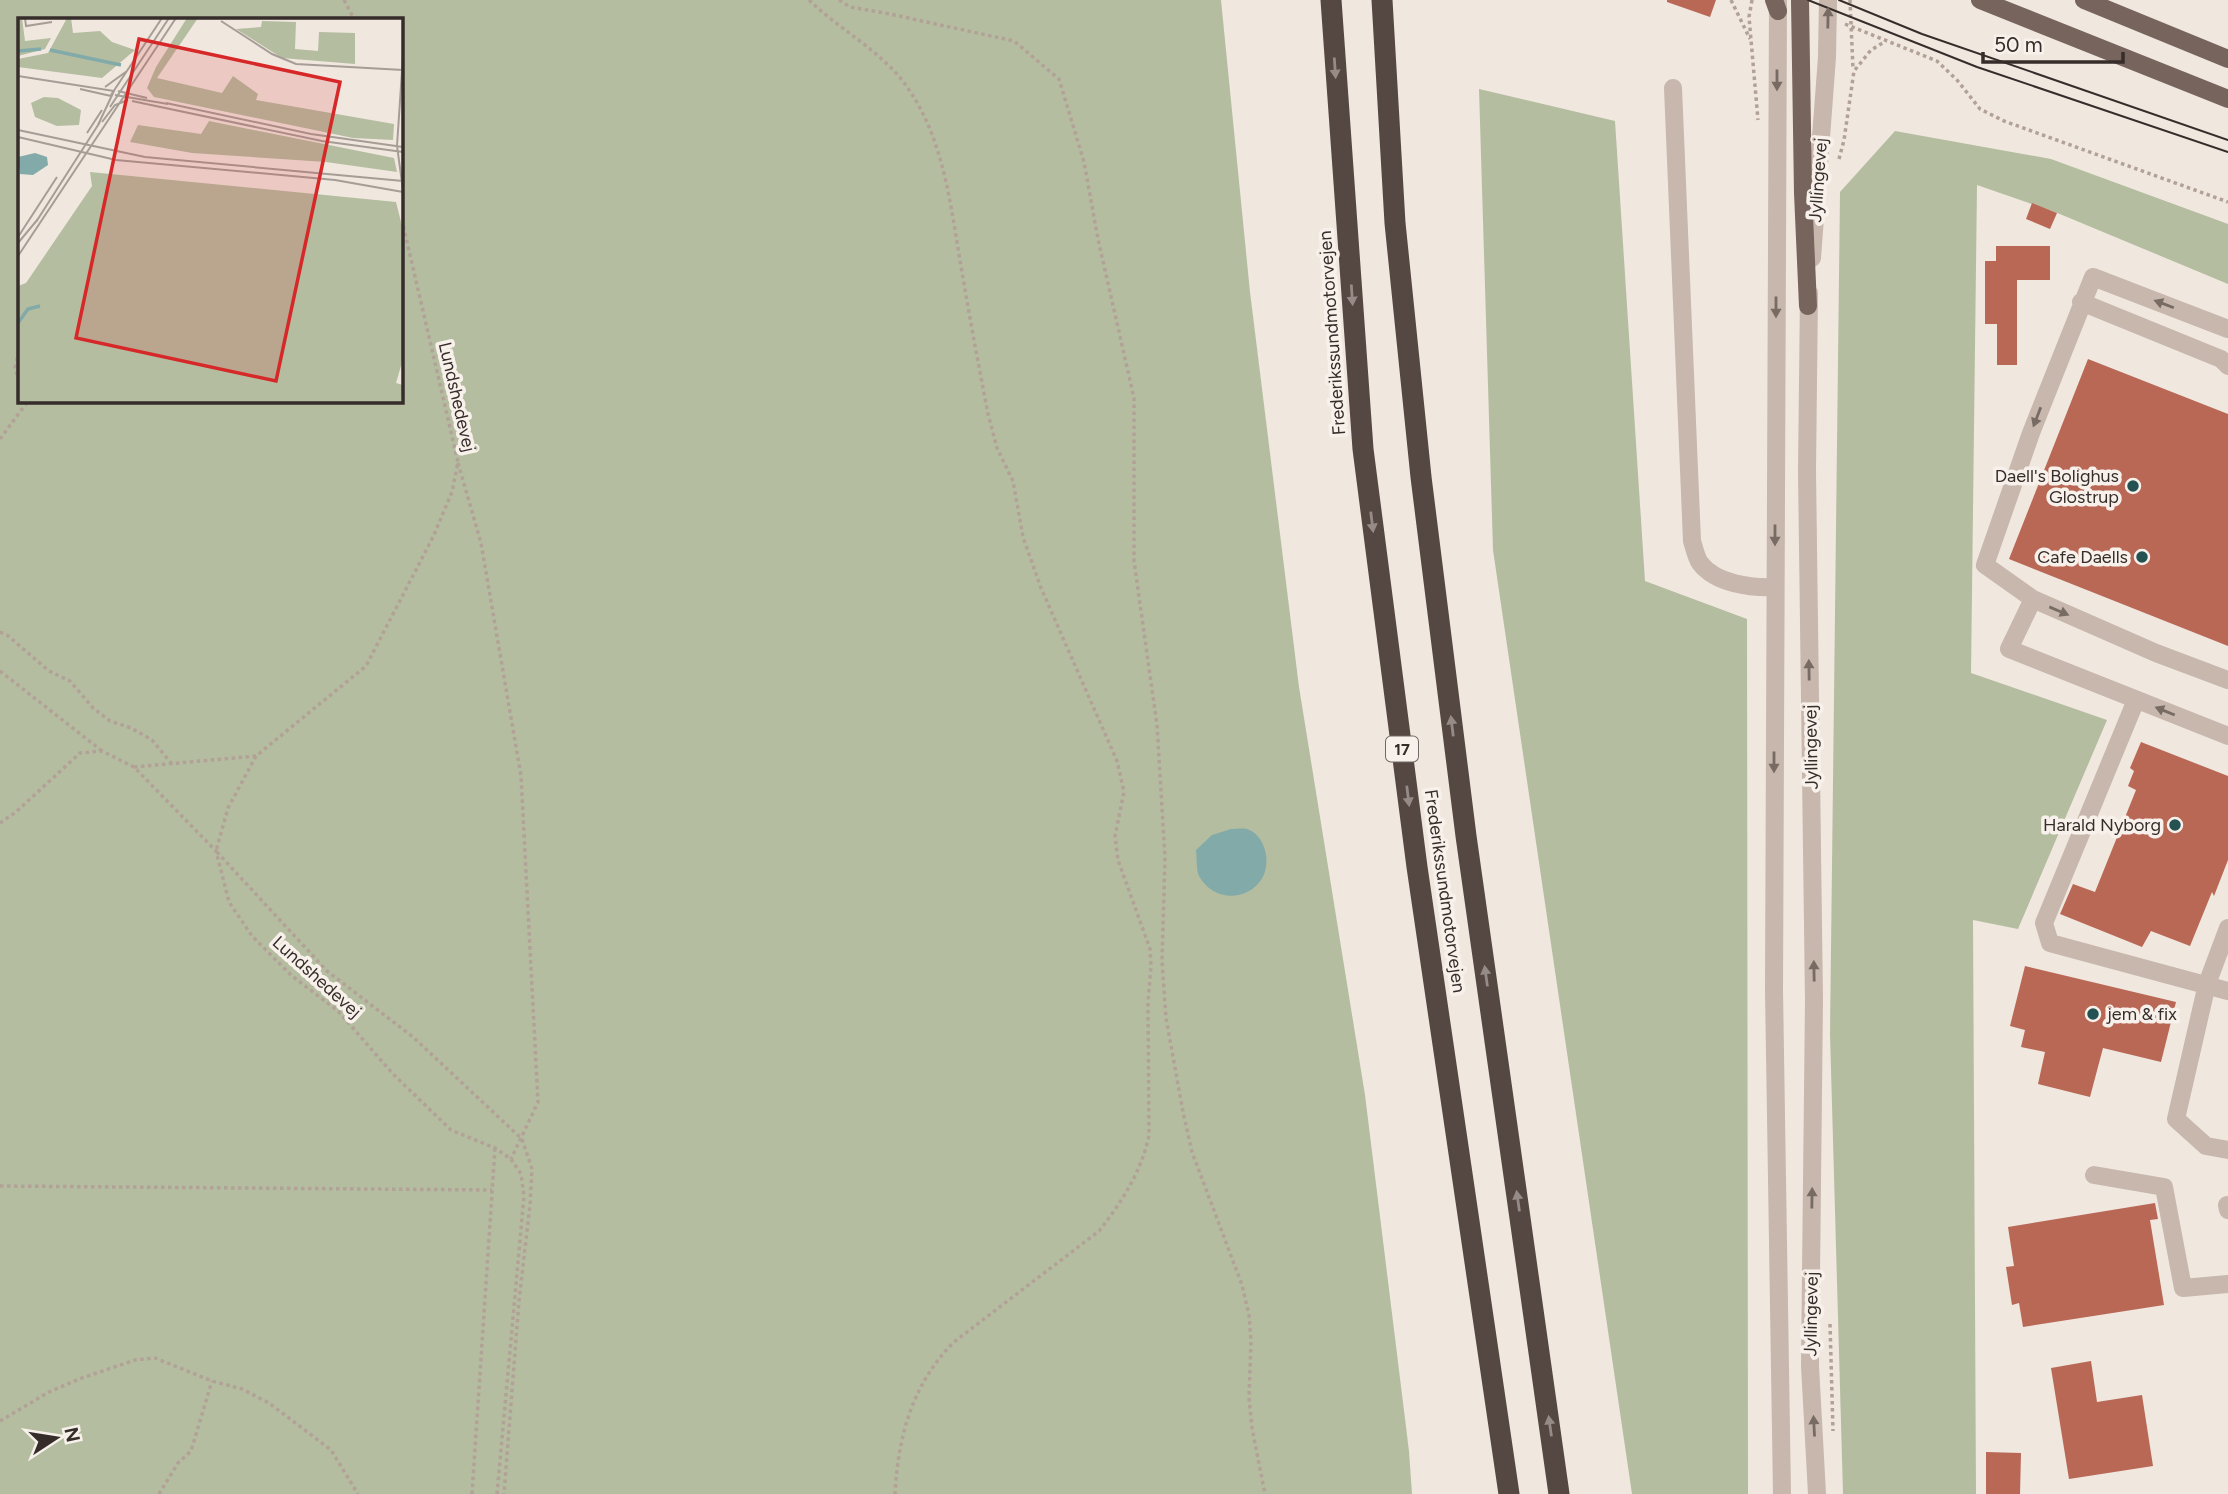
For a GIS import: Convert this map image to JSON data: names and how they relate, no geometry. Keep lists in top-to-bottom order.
{
  "streets": {
    "highway": ["Frederikssundmotorvejen", "17"],
    "street": ["Jyllingevej"],
    "path": ["Lundshedevej"]
  },
  "places": [
    "Daell's Bolighus Glostrup",
    "Cafe Daells",
    "Harald Nyborg",
    "jem & fix"
  ],
  "scale_bar": "50 m",
  "north": "right"
}
